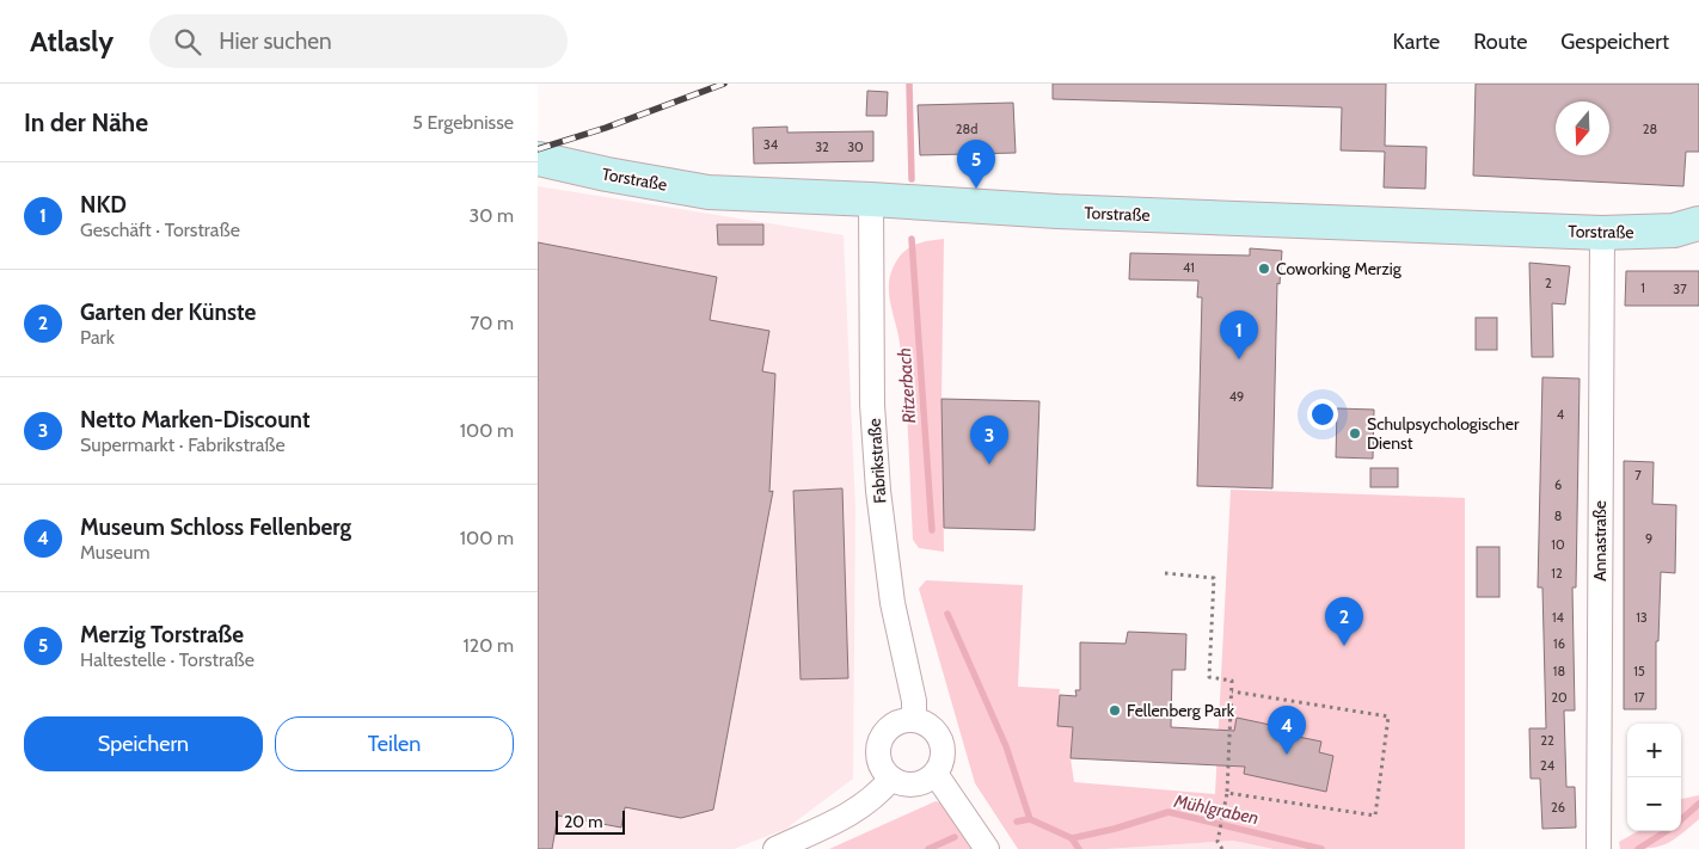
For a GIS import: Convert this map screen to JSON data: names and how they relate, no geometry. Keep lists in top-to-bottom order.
{
  "streets": {
    "main road": ["Torstraße"],
    "street": ["Fabrikstraße", "Annastraße"]
  },
  "crossings": [
    ["Torstraße", "Fabrikstraße"],
    ["Torstraße", "Annastraße"]
  ],
  "water": ["Ritzerbach", "Mühlgraben"],
  "places": ["Coworking Merzig", "Schulpsychologischer Dienst", "Fellenberg Park"],
  "house_numbers": [
    "28d",
    "28",
    "34",
    "32",
    "30",
    "41",
    "2",
    "1",
    "37",
    "49",
    "4",
    "7",
    "6",
    "8",
    "9",
    "10",
    "12",
    "14",
    "13",
    "16",
    "18",
    "15",
    "20",
    "17",
    "22",
    "24",
    "26"
  ],
  "scale_bar": "20 m",
  "north": "bottom",
  "page": {
    "header": "Atlasly",
    "search": "Hier suchen",
    "nav": ["Karte", "Route", "Gespeichert"],
    "heading": ["In der Nähe", "5 Ergebnisse"],
    "pins": [
      "5",
      "1",
      "3",
      "2",
      "4"
    ],
    "list": [
      {
        "mark": "1",
        "name": "NKD",
        "note": "Geschäft · Torstraße",
        "value": "30 m"
      },
      {
        "mark": "2",
        "name": "Garten der Künste",
        "note": "Park",
        "value": "70 m"
      },
      {
        "mark": "3",
        "name": "Netto Marken-Discount",
        "note": "Supermarkt · Fabrikstraße",
        "value": "100 m"
      },
      {
        "mark": "4",
        "name": "Museum Schloss Fellenberg",
        "note": "Museum",
        "value": "100 m"
      },
      {
        "mark": "5",
        "name": "Merzig Torstraße",
        "note": "Haltestelle · Torstraße",
        "value": "120 m"
      }
    ],
    "buttons": ["Speichern", "Teilen"],
    "map_buttons": ["+", "−"],
    "scale": "20 m"
  }
}
